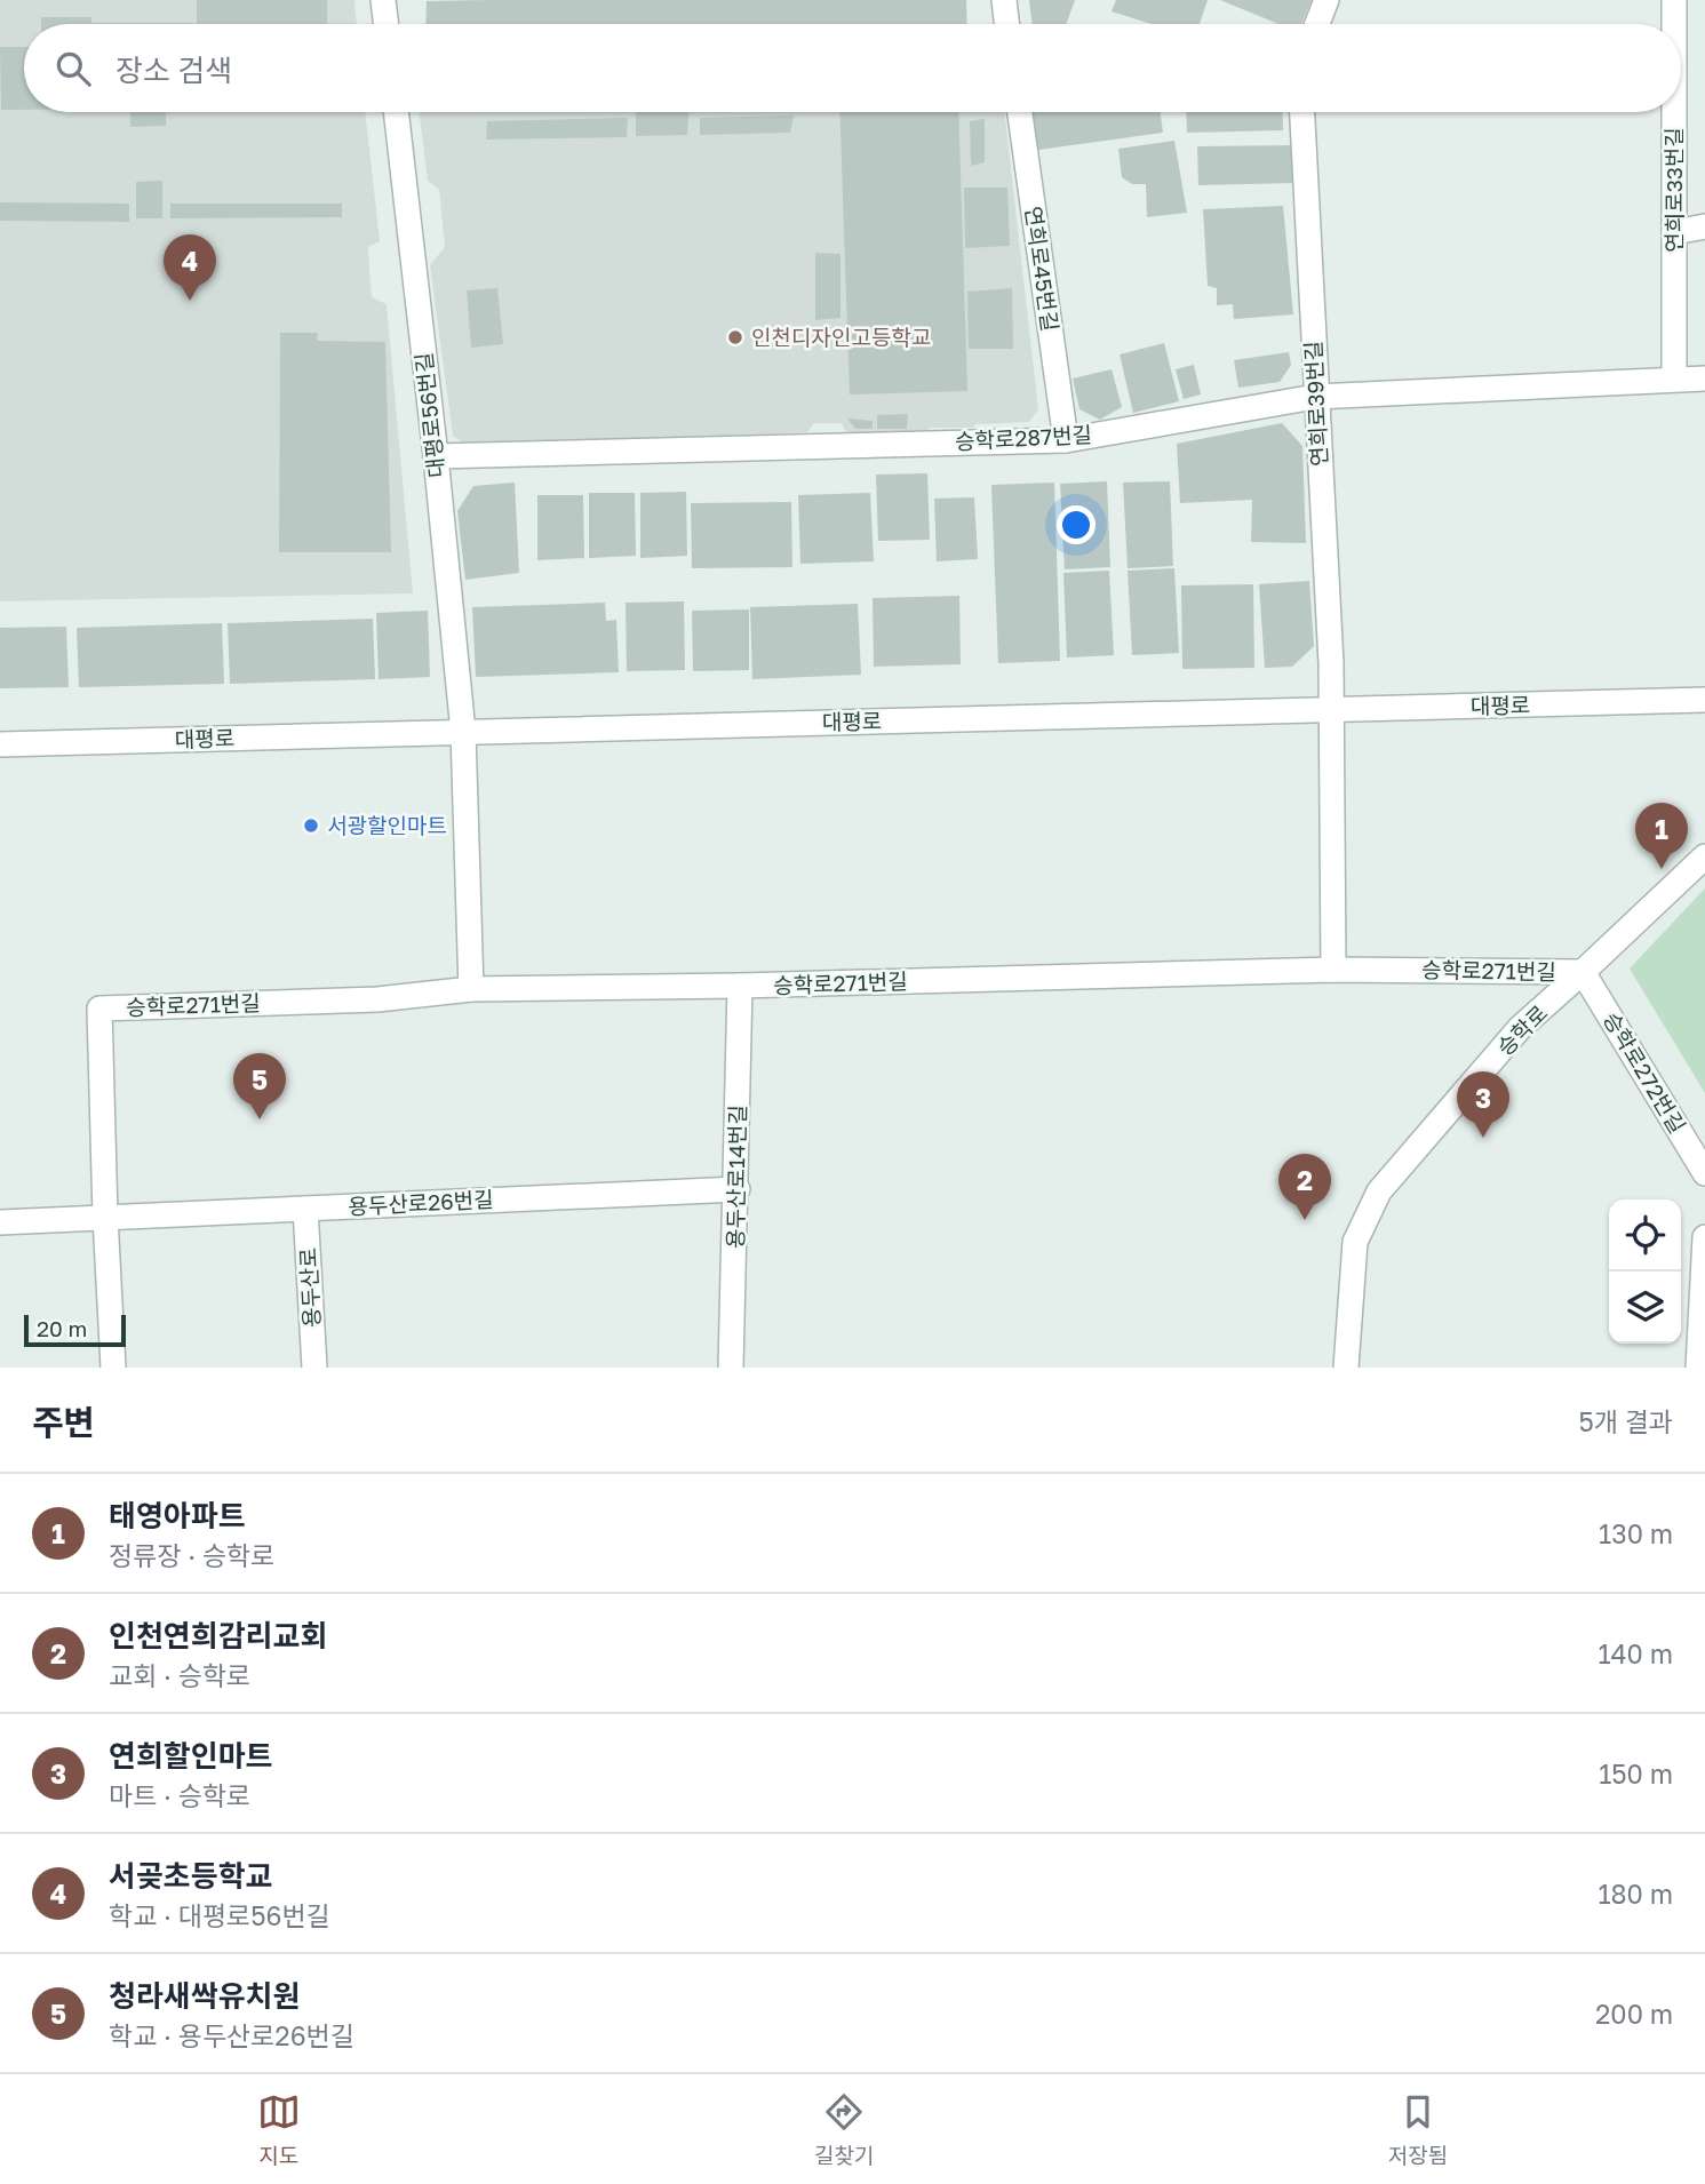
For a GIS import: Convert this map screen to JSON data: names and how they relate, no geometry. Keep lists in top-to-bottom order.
{
  "streets": {
    "street": [
      "연희로33번길",
      "연희로45번길",
      "연희로39번길",
      "대평로56번길",
      "승학로287번길",
      "대평로",
      "승학로271번길",
      "승학로",
      "승학로272번길",
      "용두산로14번길",
      "용두산로26번길",
      "용두산로"
    ]
  },
  "crossings": [
    ["연희로33번길", "승학로287번길"],
    ["연희로45번길", "승학로287번길"],
    ["연희로39번길", "승학로287번길"],
    ["연희로39번길", "대평로"],
    ["연희로39번길", "승학로271번길"],
    ["대평로56번길", "승학로287번길"],
    ["대평로56번길", "대평로"],
    ["대평로56번길", "승학로271번길"],
    ["승학로271번길", "승학로"],
    ["승학로271번길", "승학로272번길"],
    ["승학로271번길", "용두산로14번길"],
    ["승학로271번길", "용두산로26번길"],
    ["승학로", "승학로272번길"],
    ["용두산로14번길", "용두산로26번길"],
    ["용두산로26번길", "용두산로"]
  ],
  "places": ["인천디자인고등학교", "서광할인마트"],
  "scale_bar": "20 m",
  "page": {
    "search": "장소 검색",
    "pins": [
      "4",
      "1",
      "5",
      "3",
      "2"
    ],
    "scale": "20 m",
    "heading": ["주변", "5개 결과"],
    "list": [
      {
        "mark": "1",
        "name": "태영아파트",
        "note": "정류장 · 승학로",
        "value": "130 m"
      },
      {
        "mark": "2",
        "name": "인천연희감리교회",
        "note": "교회 · 승학로",
        "value": "140 m"
      },
      {
        "mark": "3",
        "name": "연희할인마트",
        "note": "마트 · 승학로",
        "value": "150 m"
      },
      {
        "mark": "4",
        "name": "서곶초등학교",
        "note": "학교 · 대평로56번길",
        "value": "180 m"
      },
      {
        "mark": "5",
        "name": "청라새싹유치원",
        "note": "학교 · 용두산로26번길",
        "value": "200 m"
      }
    ],
    "nav": ["지도", "길찾기", "저장됨"]
  }
}
